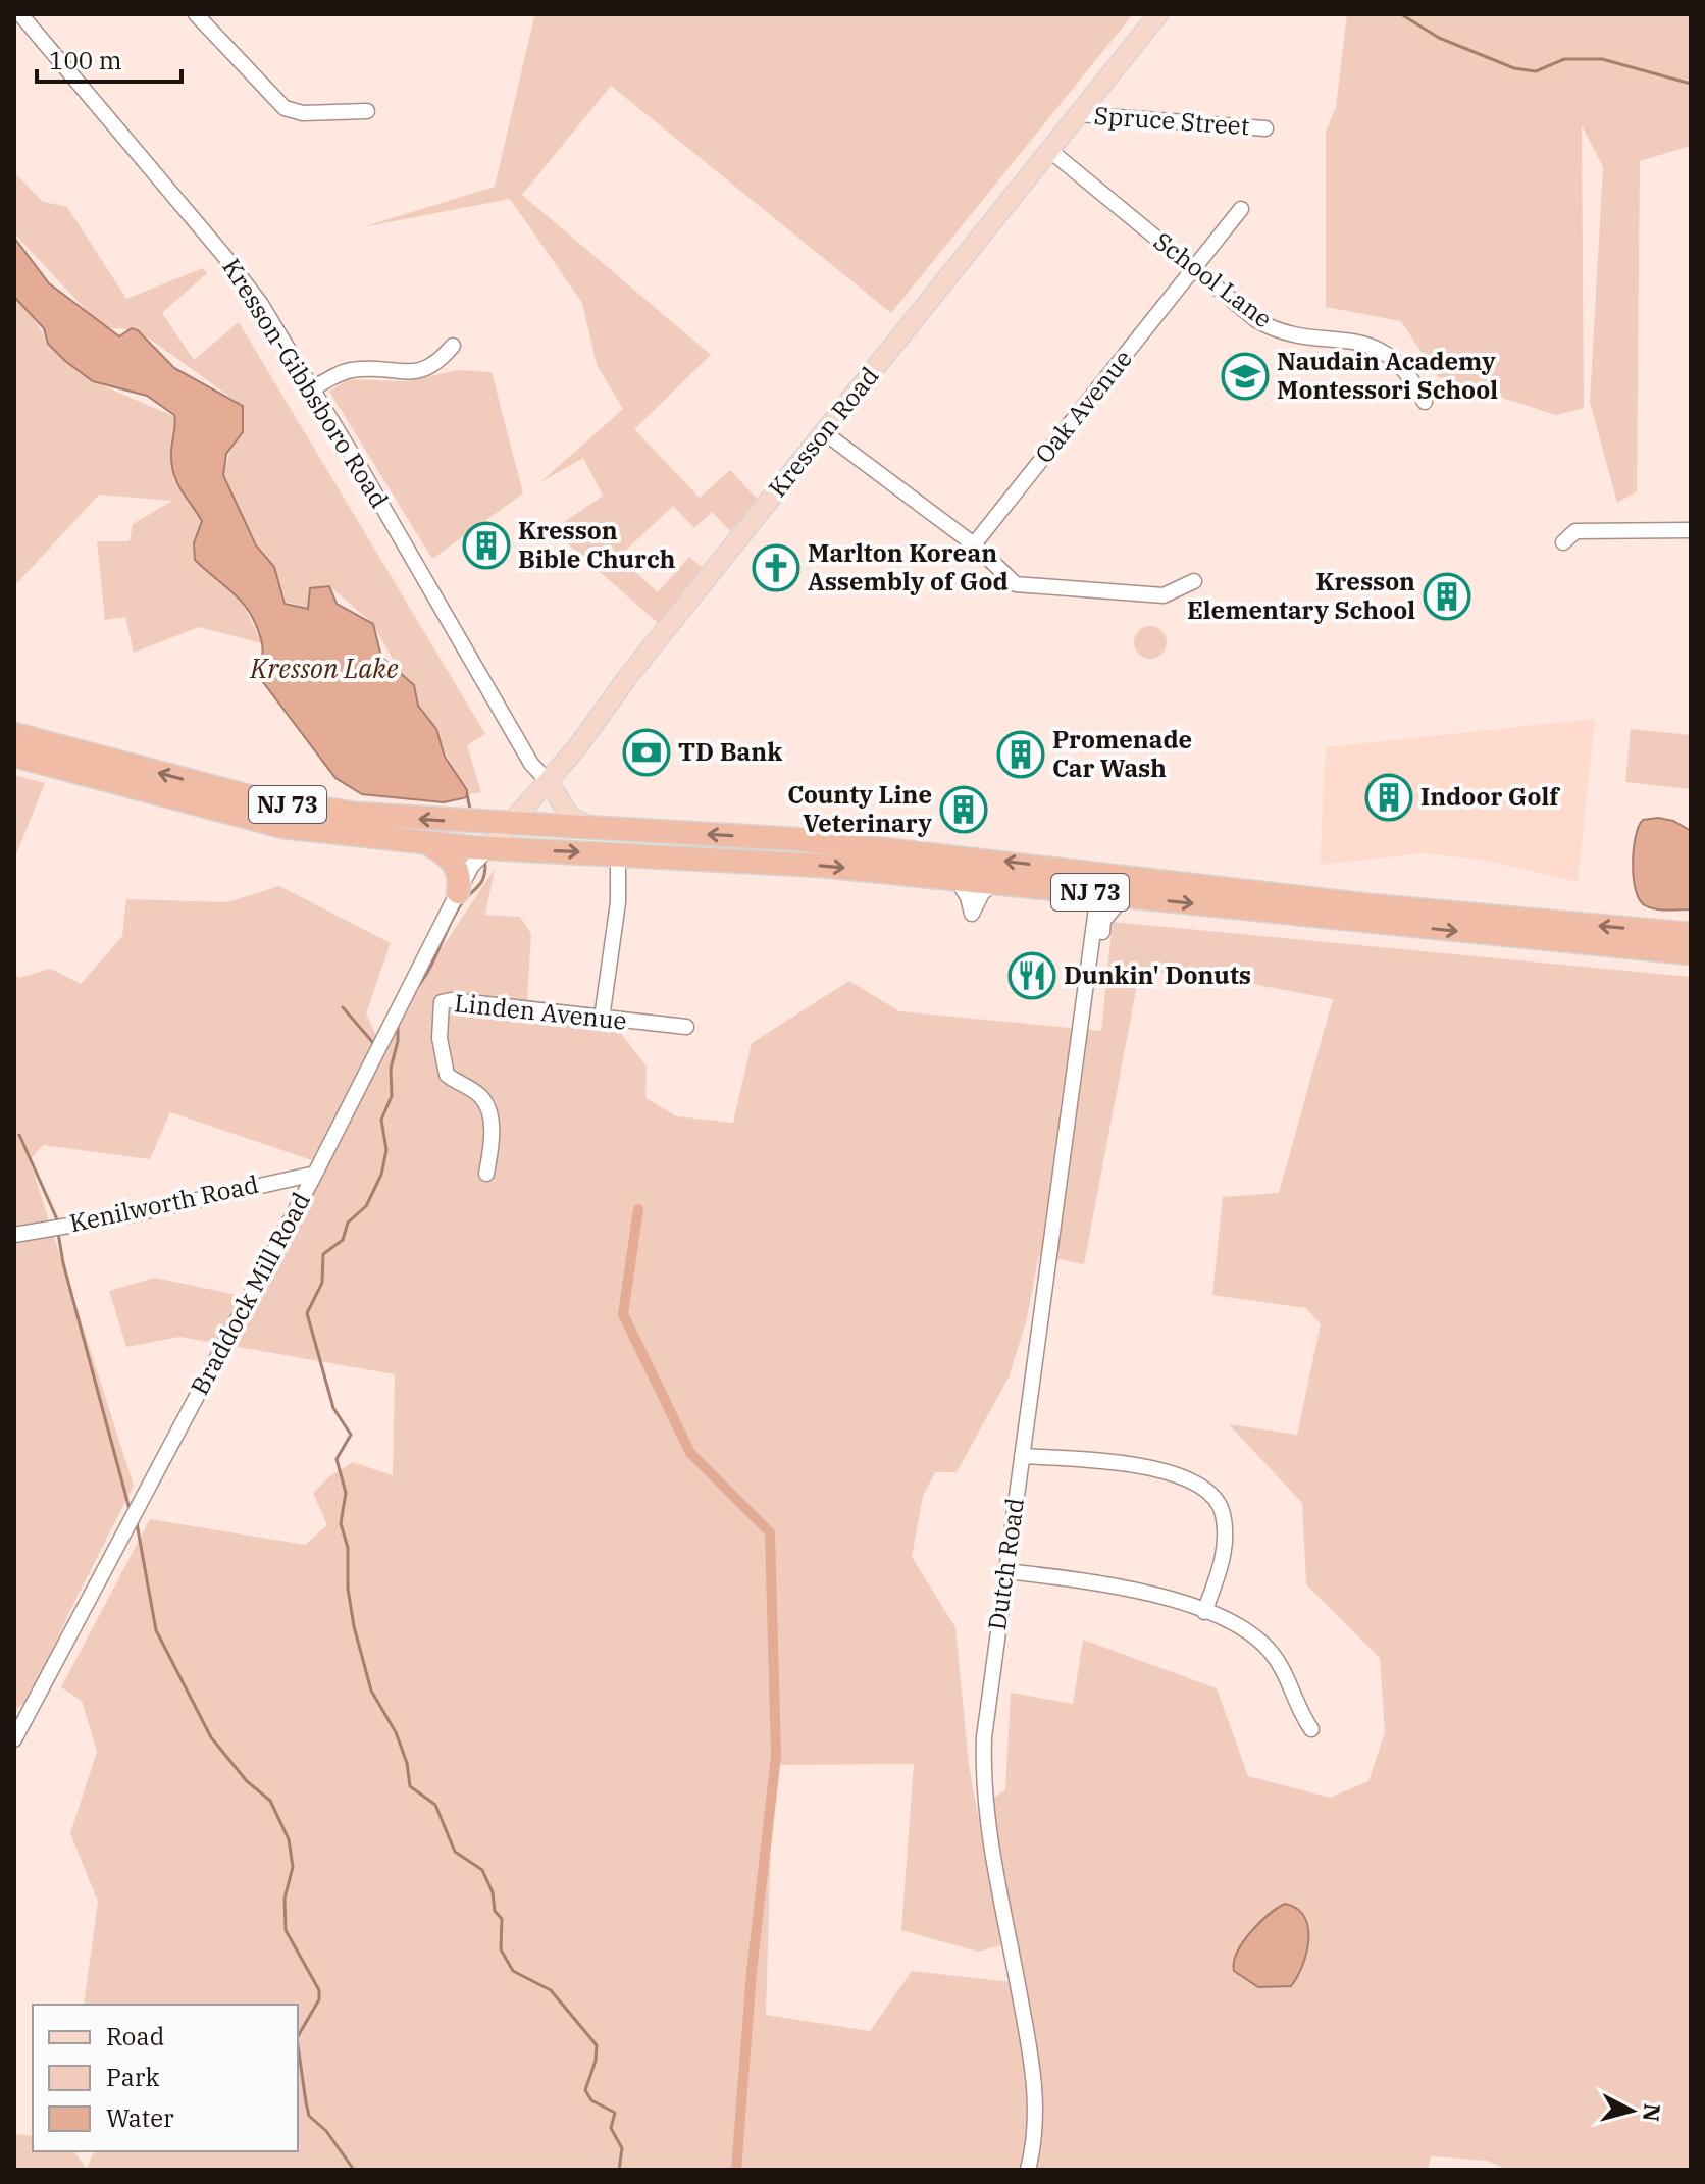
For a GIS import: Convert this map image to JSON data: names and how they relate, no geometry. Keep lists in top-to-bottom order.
{
  "streets": {
    "highway": ["NJ 73"],
    "main road": ["Kresson Road"],
    "street": [
      "Spruce Street",
      "School Lane",
      "Kresson-Gibbsboro Road",
      "Oak Avenue",
      "Linden Avenue",
      "Kenilworth Road",
      "Braddock Mill Road",
      "Dutch Road"
    ]
  },
  "crossings": [
    ["Spruce Street", "Kresson Road"],
    ["School Lane", "Oak Avenue"],
    ["School Lane", "Kresson Road"],
    ["Kresson-Gibbsboro Road", "Kresson Road"],
    ["Kresson Road", "NJ 73"],
    ["Kresson Road", "Braddock Mill Road"],
    ["NJ 73", "Braddock Mill Road"],
    ["NJ 73", "Dutch Road"],
    ["Kenilworth Road", "Braddock Mill Road"]
  ],
  "water": ["Kresson Lake"],
  "places": {
    "school or university": ["Naudain Academy Montessori School"],
    "building": [
      "Kresson Bible Church",
      "Kresson Elementary School",
      "Promenade Car Wash",
      "Indoor Golf",
      "County Line Veterinary"
    ],
    "church": ["Marlton Korean Assembly of God"],
    "bank": ["TD Bank"],
    "restaurant": ["Dunkin' Donuts"]
  },
  "legend": ["Road", "Park", "Water"],
  "scale_bar": "100 m",
  "north": "right"
}
